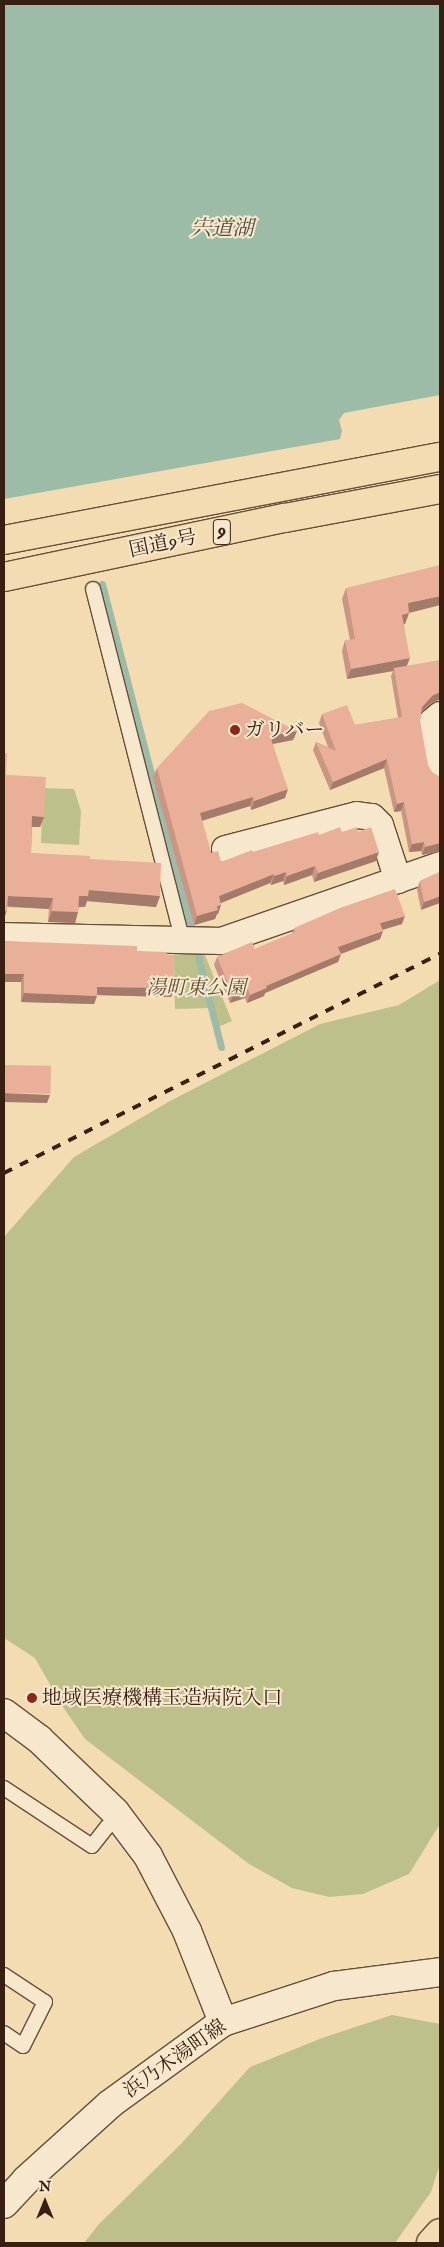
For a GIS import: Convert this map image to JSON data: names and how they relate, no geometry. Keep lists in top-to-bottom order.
{
  "streets": {
    "highway": ["9", "国道9号"],
    "main road": ["浜乃木湯町線"]
  },
  "water": ["宍道湖"],
  "parks": ["湯町東公園"],
  "places": ["ガリバー", "地域医療機構玉造病院入口"],
  "north": "top"
}
